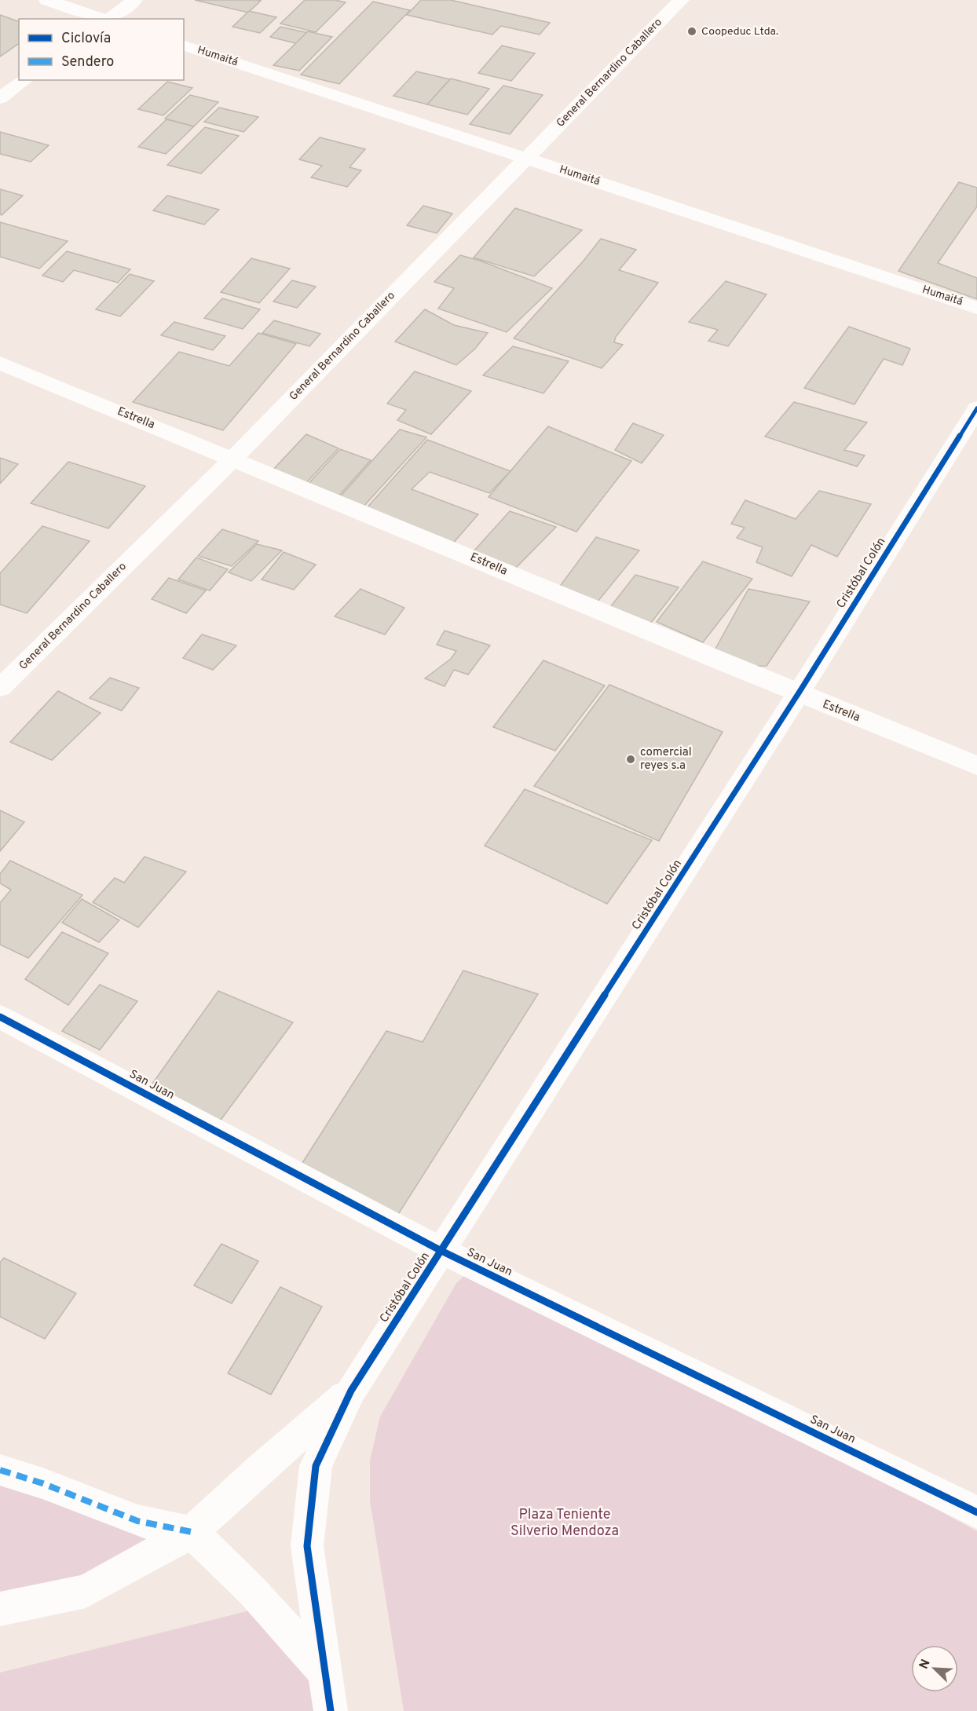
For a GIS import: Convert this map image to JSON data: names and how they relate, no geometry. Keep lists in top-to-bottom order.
{
  "streets": {
    "street": [
      "Humaitá",
      "General Bernardino Caballero",
      "Estrella",
      "Cristóbal Colón",
      "San Juan"
    ]
  },
  "crossings": [
    ["Humaitá", "General Bernardino Caballero"],
    ["General Bernardino Caballero", "Estrella"],
    ["Estrella", "Cristóbal Colón"],
    ["Cristóbal Colón", "San Juan"]
  ],
  "parks": ["Plaza Teniente Silverio Mendoza"],
  "places": ["Coopeduc Ltda.", "comercial reyes s.a"],
  "legend": ["Ciclovía", "Sendero"],
  "north": "top left"
}
